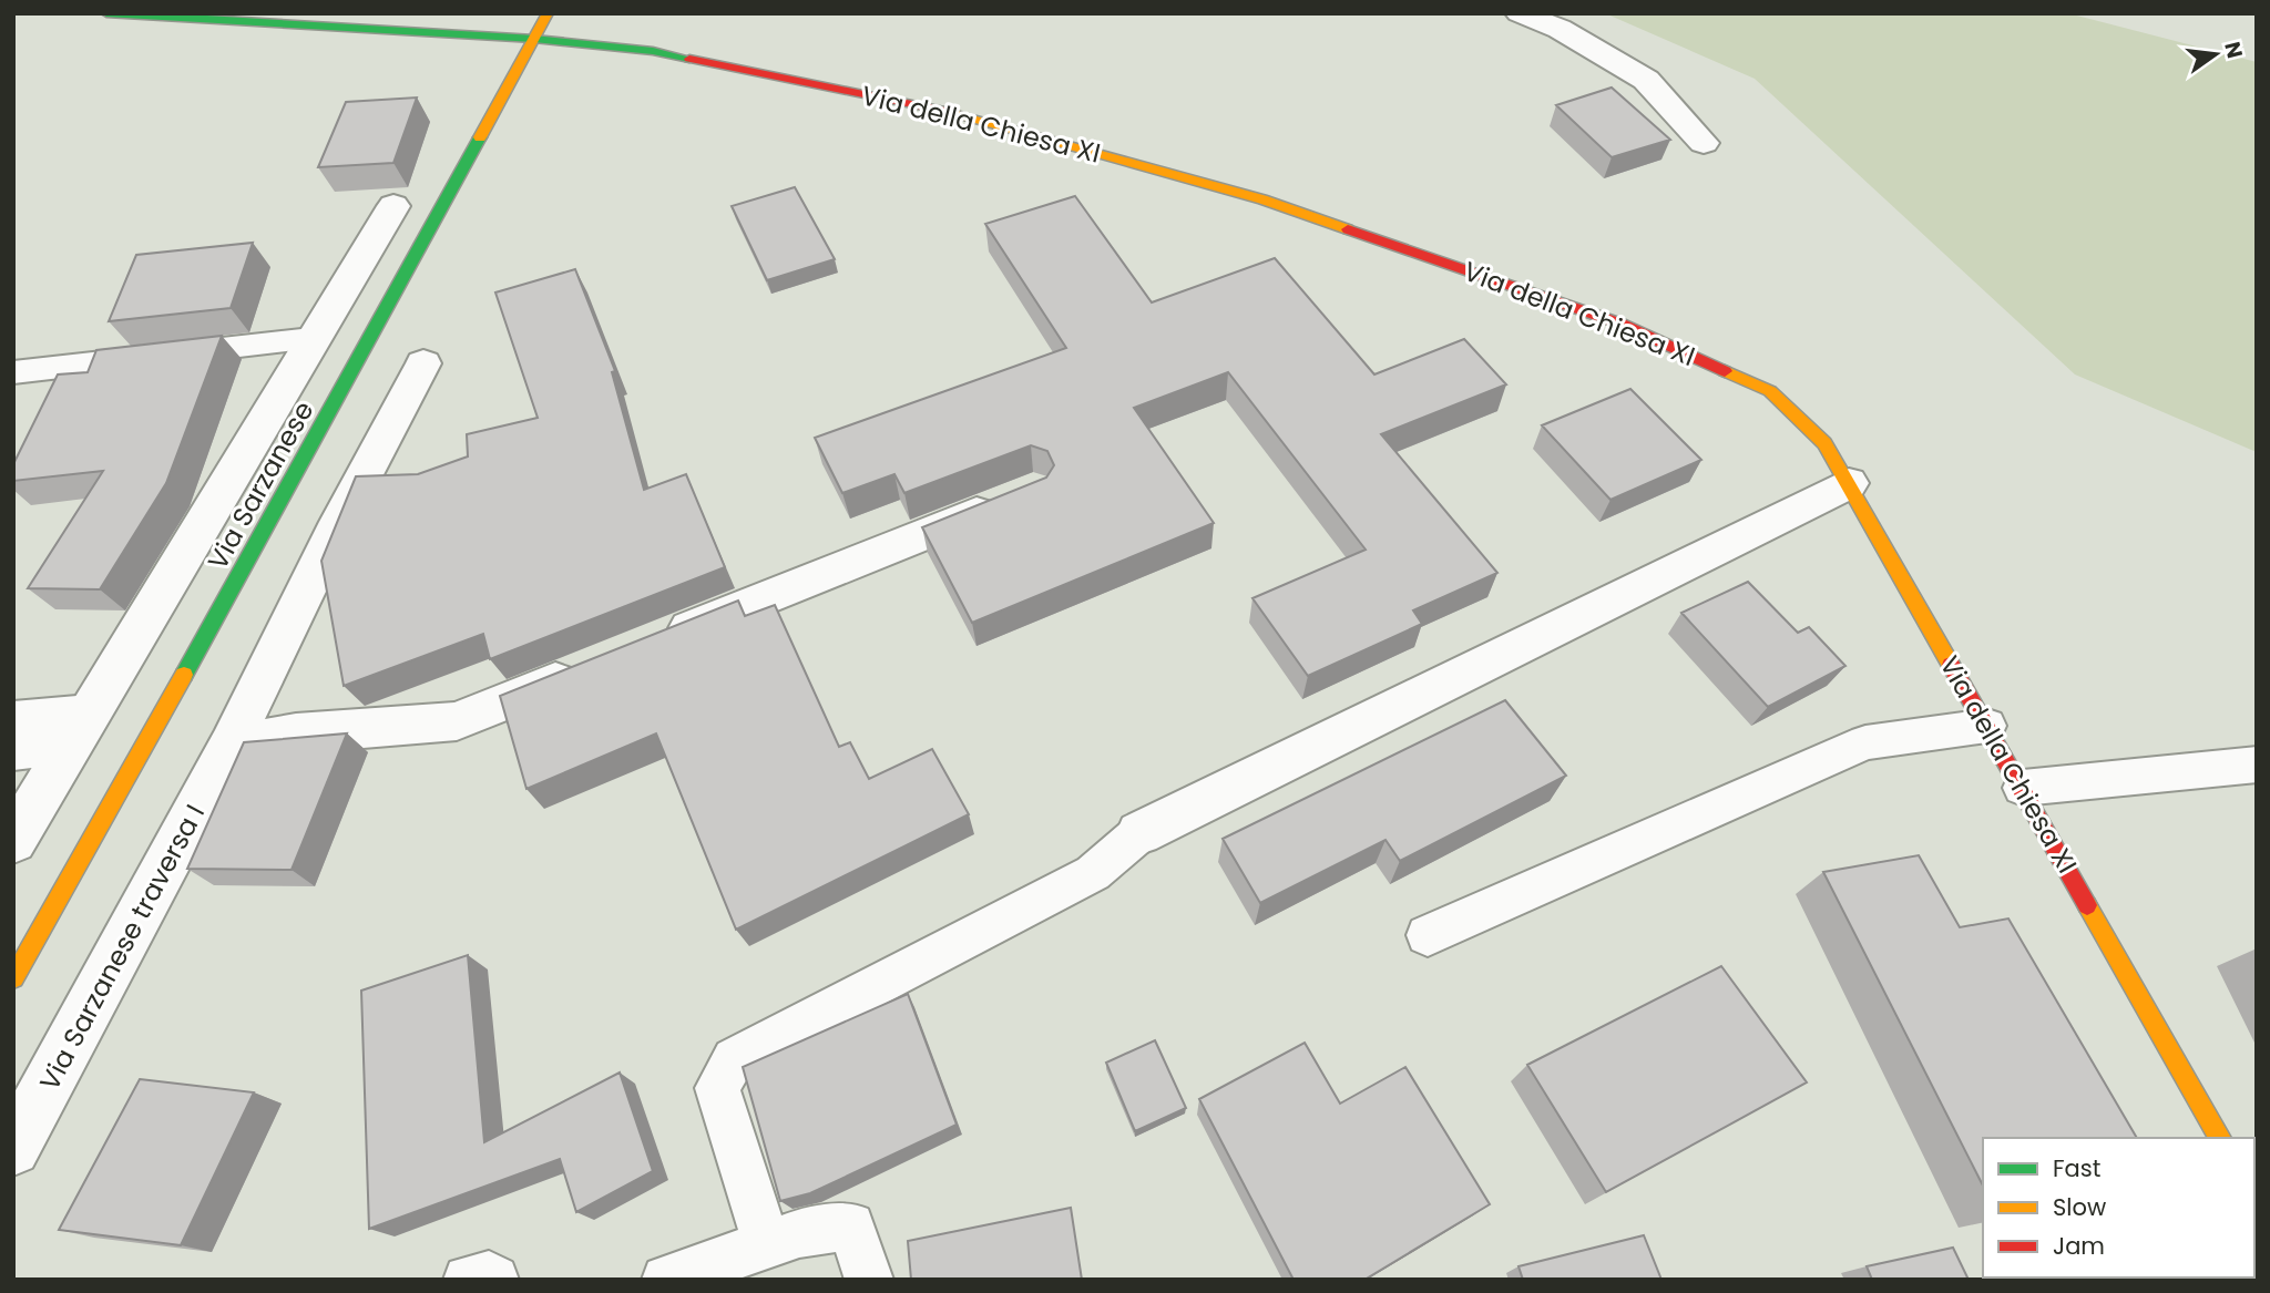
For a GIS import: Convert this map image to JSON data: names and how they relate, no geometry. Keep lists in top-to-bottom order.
{
  "streets": {
    "street": ["Via della Chiesa XI", "Via Sarzanese", "Via Sarzanese traversa I"]
  },
  "crossings": [
    ["Via della Chiesa XI", "Via Sarzanese"]
  ],
  "legend": ["Fast", "Slow", "Jam"],
  "north": "right"
}
